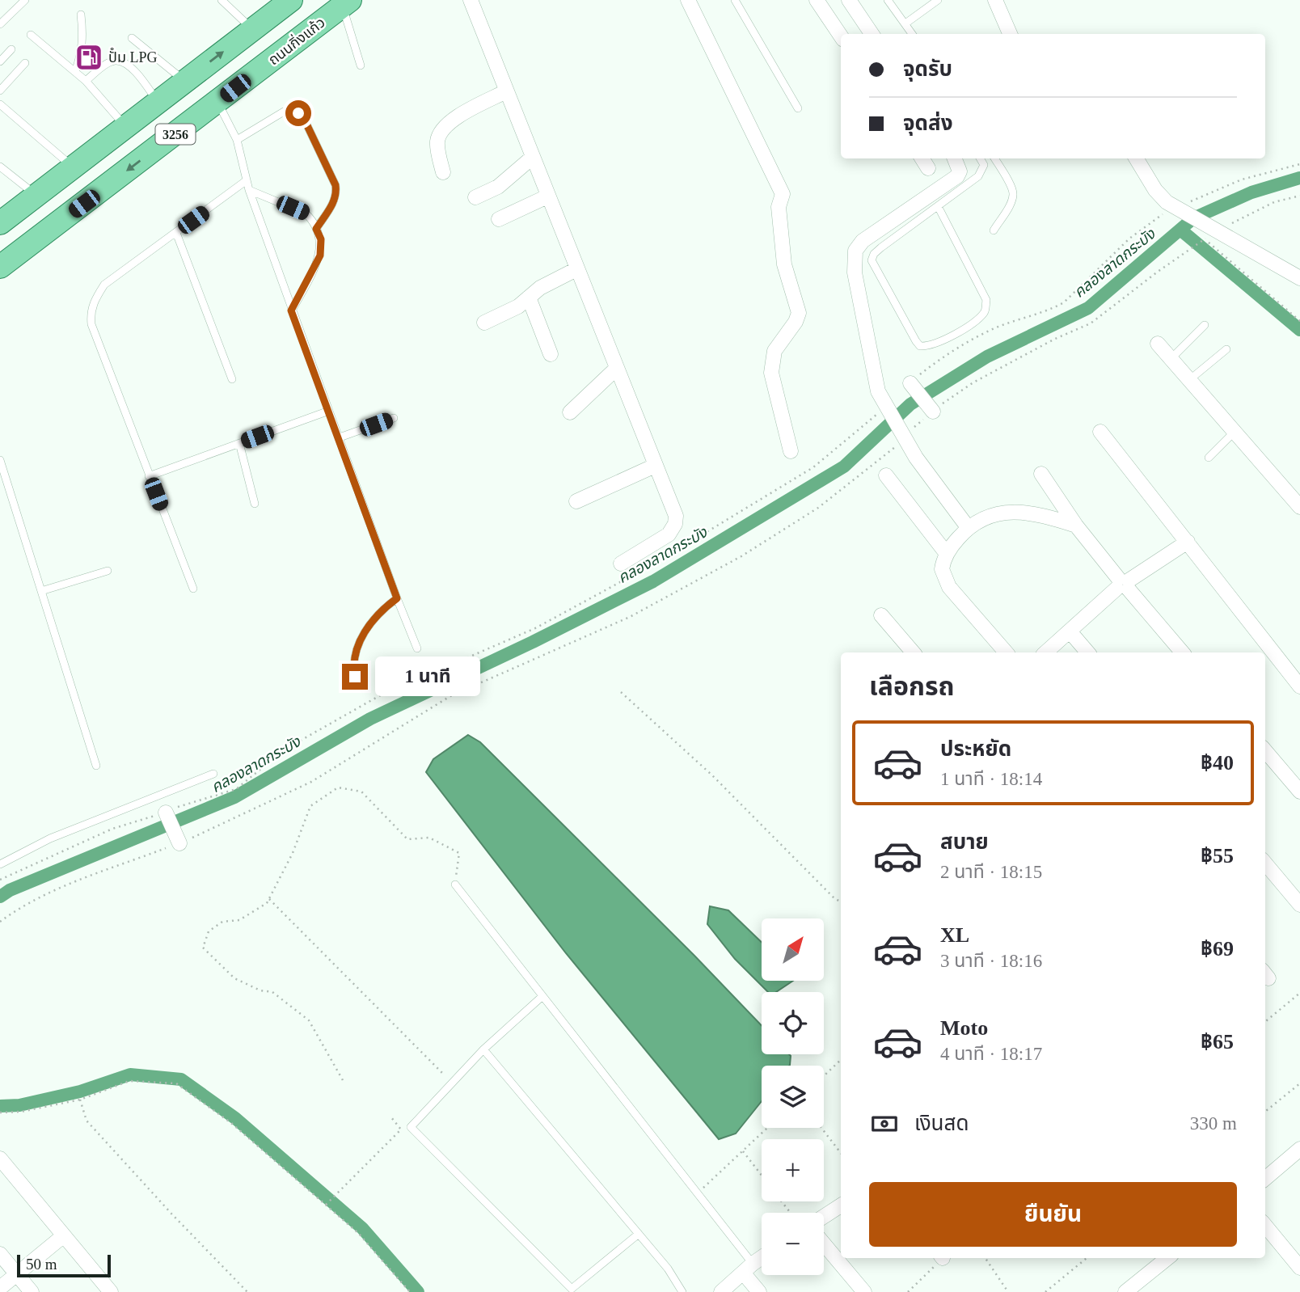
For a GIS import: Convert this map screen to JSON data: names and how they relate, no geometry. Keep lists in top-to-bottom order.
{
  "streets": {
    "main road": ["ถนนกิ่งแก้ว", "3256"]
  },
  "water": ["คลองลาดกระบัง"],
  "places": {
    "fuel station": ["ปัํม LPG"]
  },
  "scale_bar": "50 m",
  "north": "top right",
  "page": {
    "banner": ["จุดรับ", "จุดส่ง"],
    "heading": "เลือกรถ",
    "bubble": "1 นาที",
    "list": [
      {
        "name": "ประหยัด",
        "note": "1 นาที · 18:14",
        "value": "฿40"
      },
      {
        "name": "สบาย",
        "note": "2 นาที · 18:15",
        "value": "฿55"
      },
      {
        "name": "XL",
        "note": "3 นาที · 18:16",
        "value": "฿69"
      },
      {
        "name": "Moto",
        "note": "4 นาที · 18:17",
        "value": "฿65"
      }
    ],
    "map_buttons": ["+", "−"],
    "pay": ["เงินสด", "330 m"],
    "buttons": "ยืนยัน",
    "scale": "50 m"
  }
}
